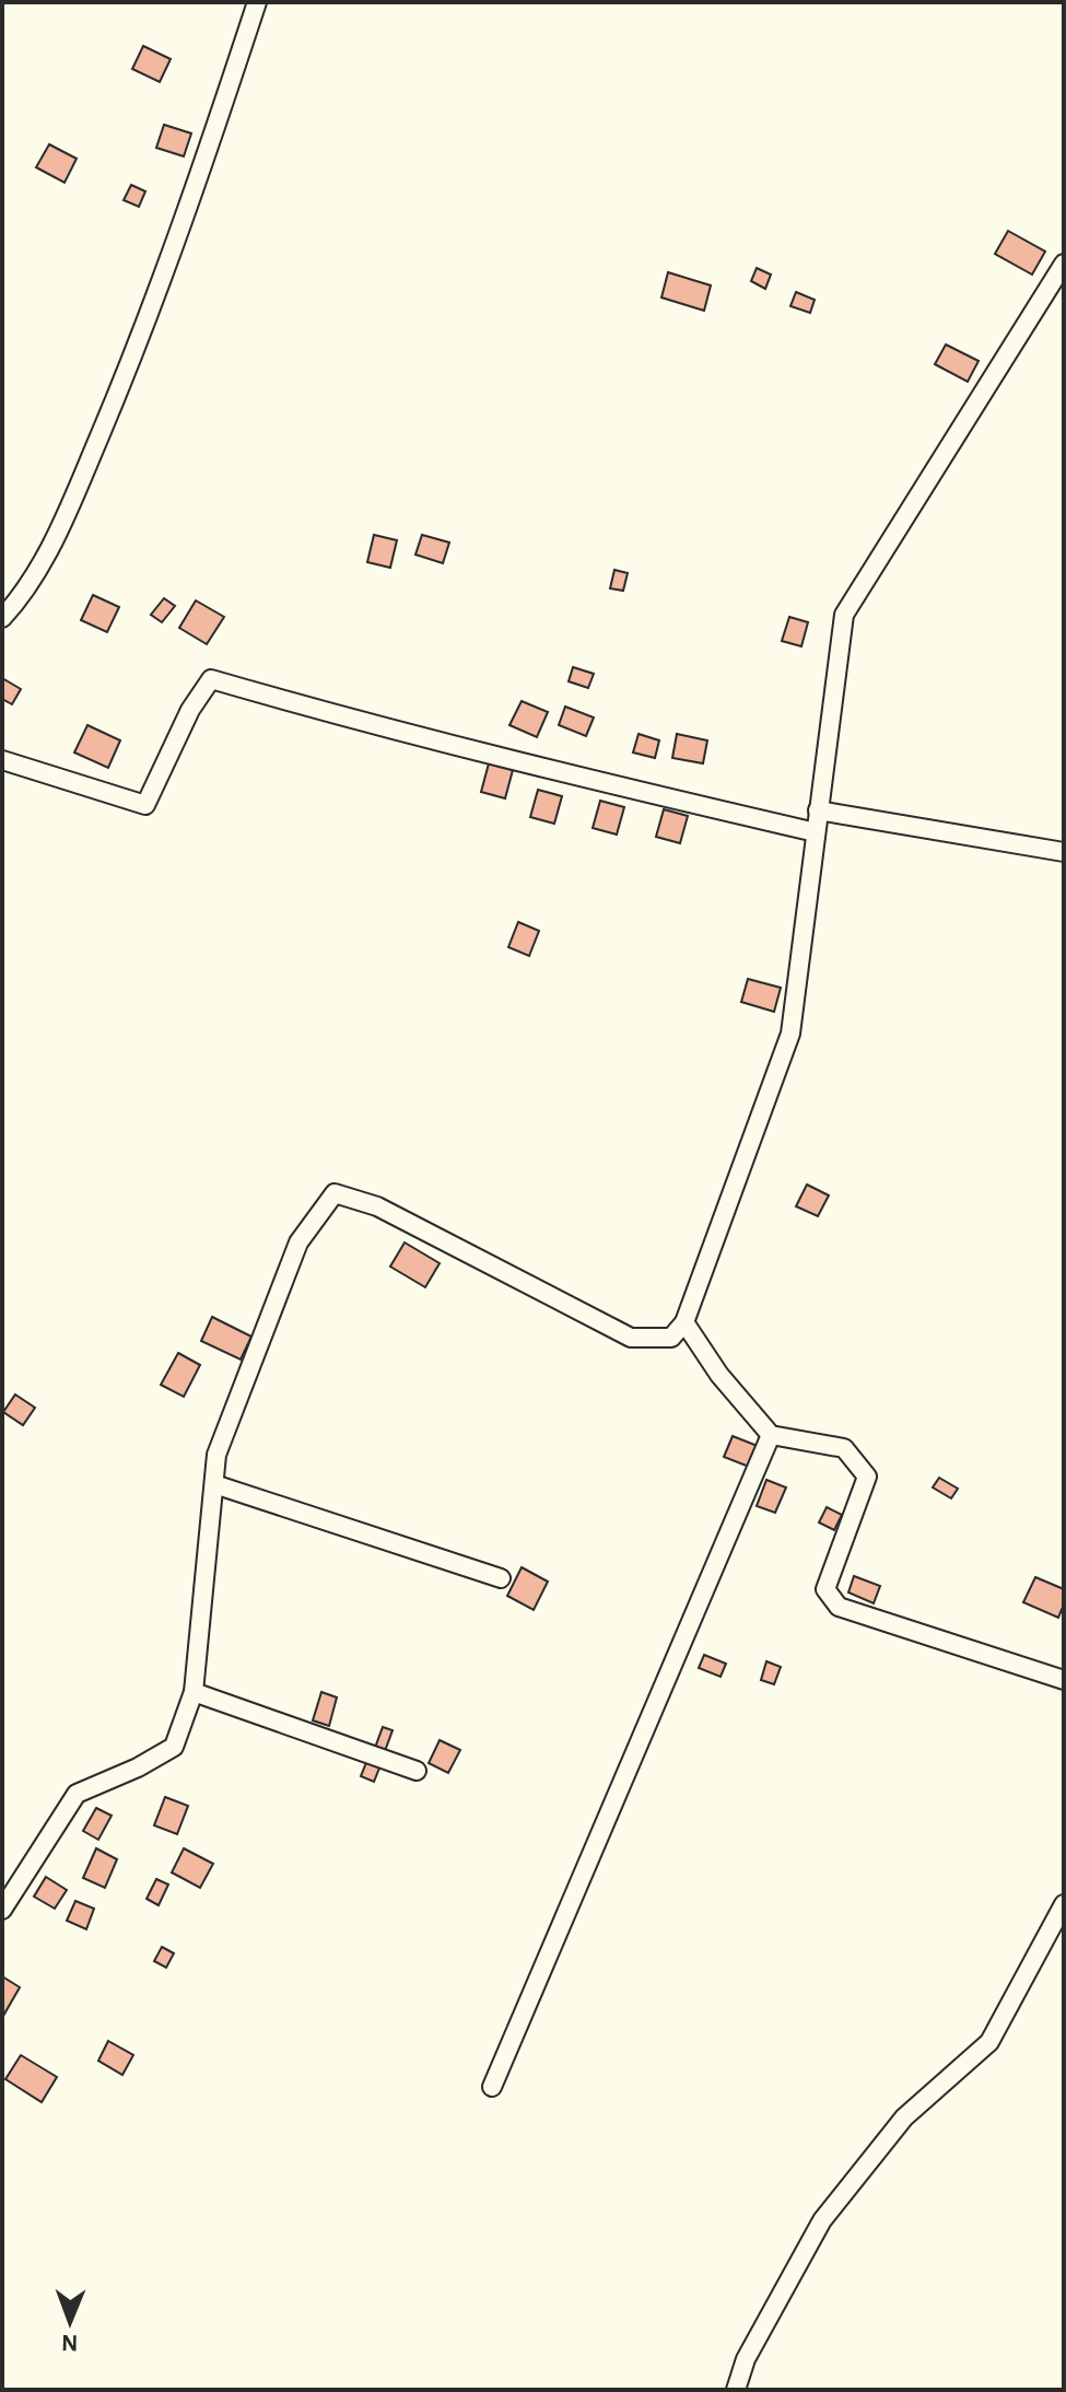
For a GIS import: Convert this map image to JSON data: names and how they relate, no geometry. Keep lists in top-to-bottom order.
{
  "north": "bottom"
}
